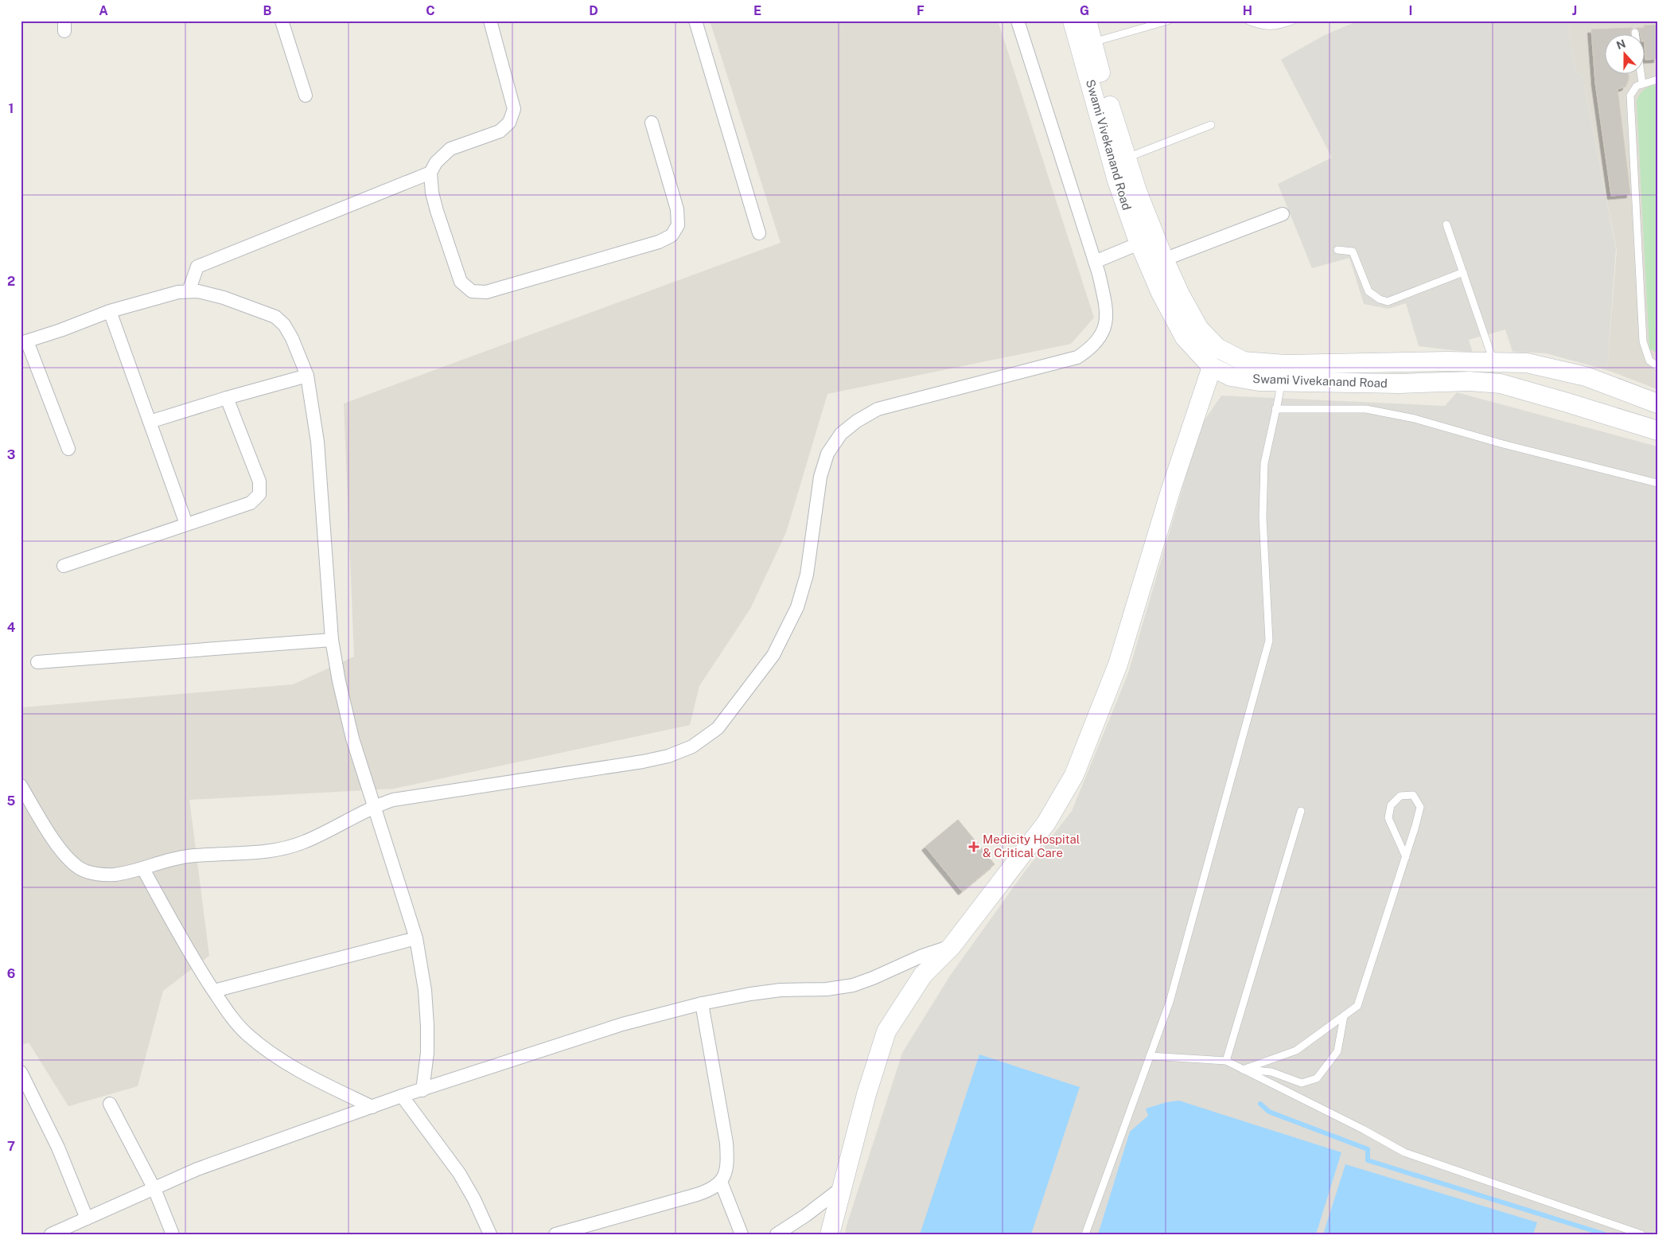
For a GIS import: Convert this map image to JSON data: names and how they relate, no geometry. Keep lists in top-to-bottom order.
{
  "streets": {
    "street": ["Swami Vivekanand Road"]
  },
  "places": {
    "health": ["Medicity Hospital & Critical Care"]
  },
  "north": "top",
  "grid": {
    "columns": [
      "A",
      "B",
      "C",
      "D",
      "E",
      "F",
      "G",
      "H",
      "I",
      "J"
    ],
    "rows": [
      "1",
      "2",
      "3",
      "4",
      "5",
      "6",
      "7"
    ]
  }
}
